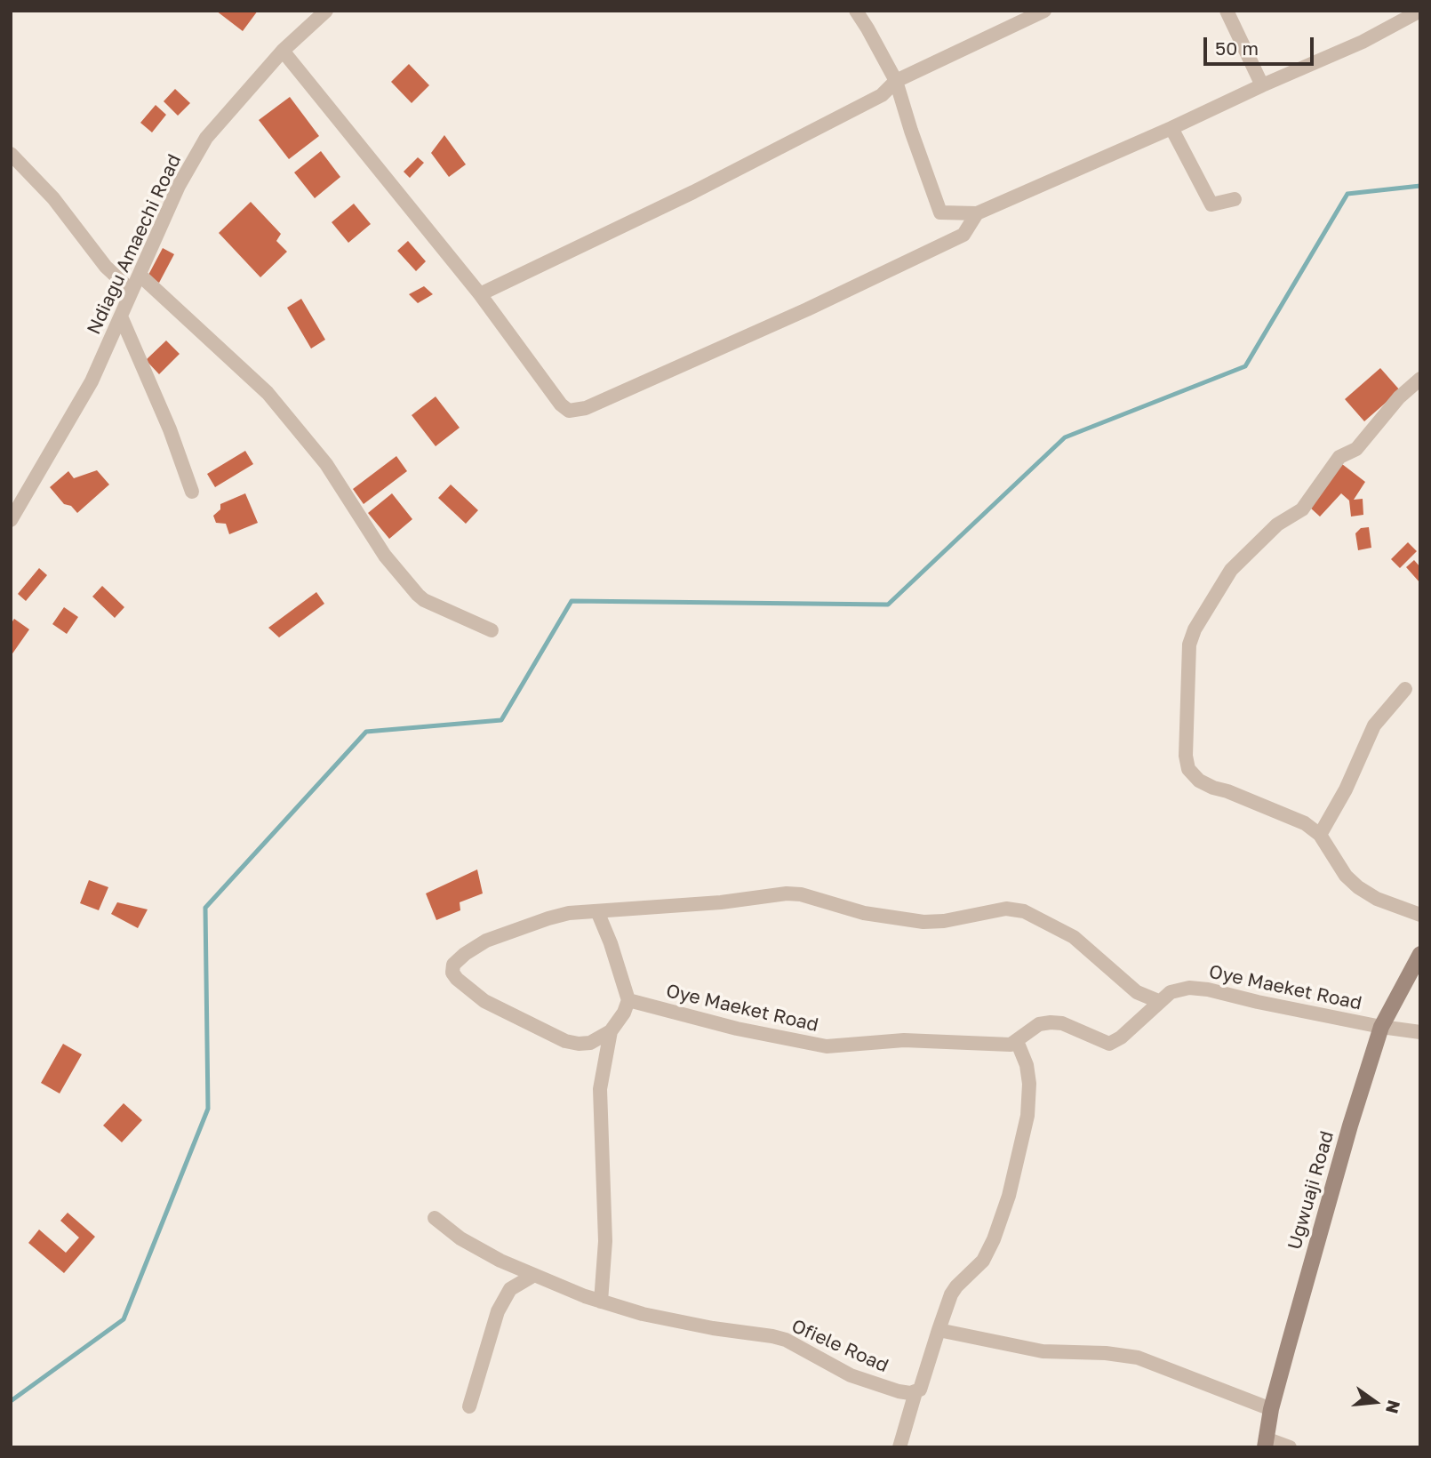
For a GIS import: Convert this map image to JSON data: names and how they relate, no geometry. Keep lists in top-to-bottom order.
{
  "streets": {
    "main road": ["Ugwuaji Road"],
    "street": ["Ndiagu Amaechi Road", "Oye Maeket Road", "Ofiele Road"]
  },
  "crossings": [
    ["Oye Maeket Road", "Ugwuaji Road"]
  ],
  "scale_bar": "50 m",
  "north": "right"
}
